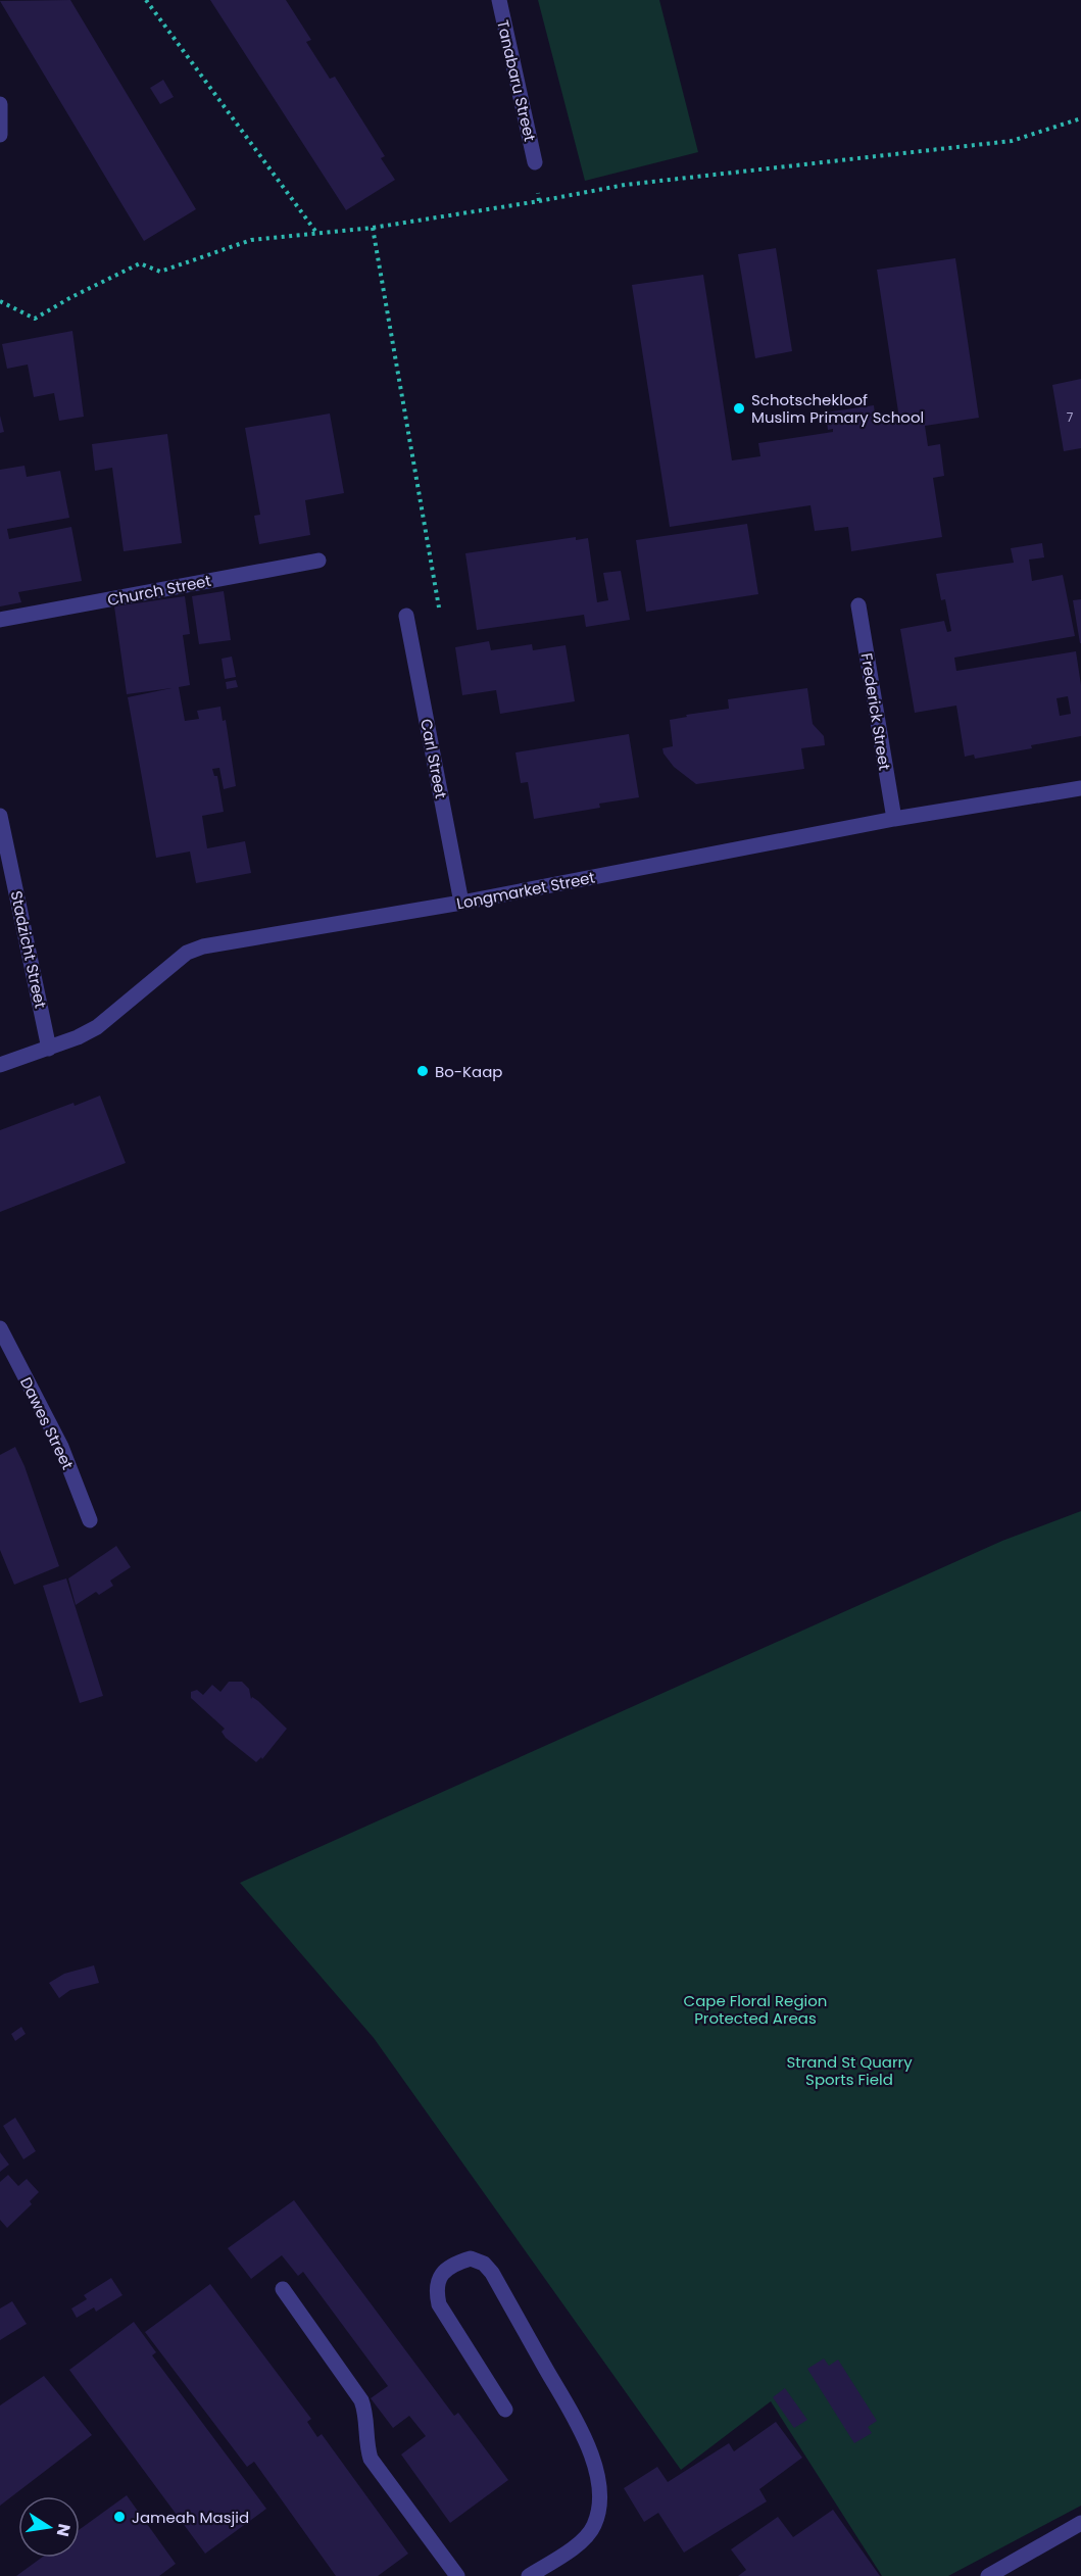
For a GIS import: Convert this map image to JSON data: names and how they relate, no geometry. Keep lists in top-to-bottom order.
{
  "streets": {
    "street": [
      "Tanabaru Street",
      "Church Street",
      "Frederick Street",
      "Carl Street",
      "Longmarket Street",
      "Stadzicht Street",
      "Dawes Street"
    ]
  },
  "crossings": [
    ["Frederick Street", "Longmarket Street"],
    ["Carl Street", "Longmarket Street"],
    ["Longmarket Street", "Stadzicht Street"]
  ],
  "parks": ["Cape Floral Region Protected Areas", "Strand St Quarry Sports Field"],
  "places": ["Schotschekloof Muslim Primary School", "Bo-Kaap", "Jameah Masjid"],
  "house_numbers": ["7"],
  "north": "right"
}
